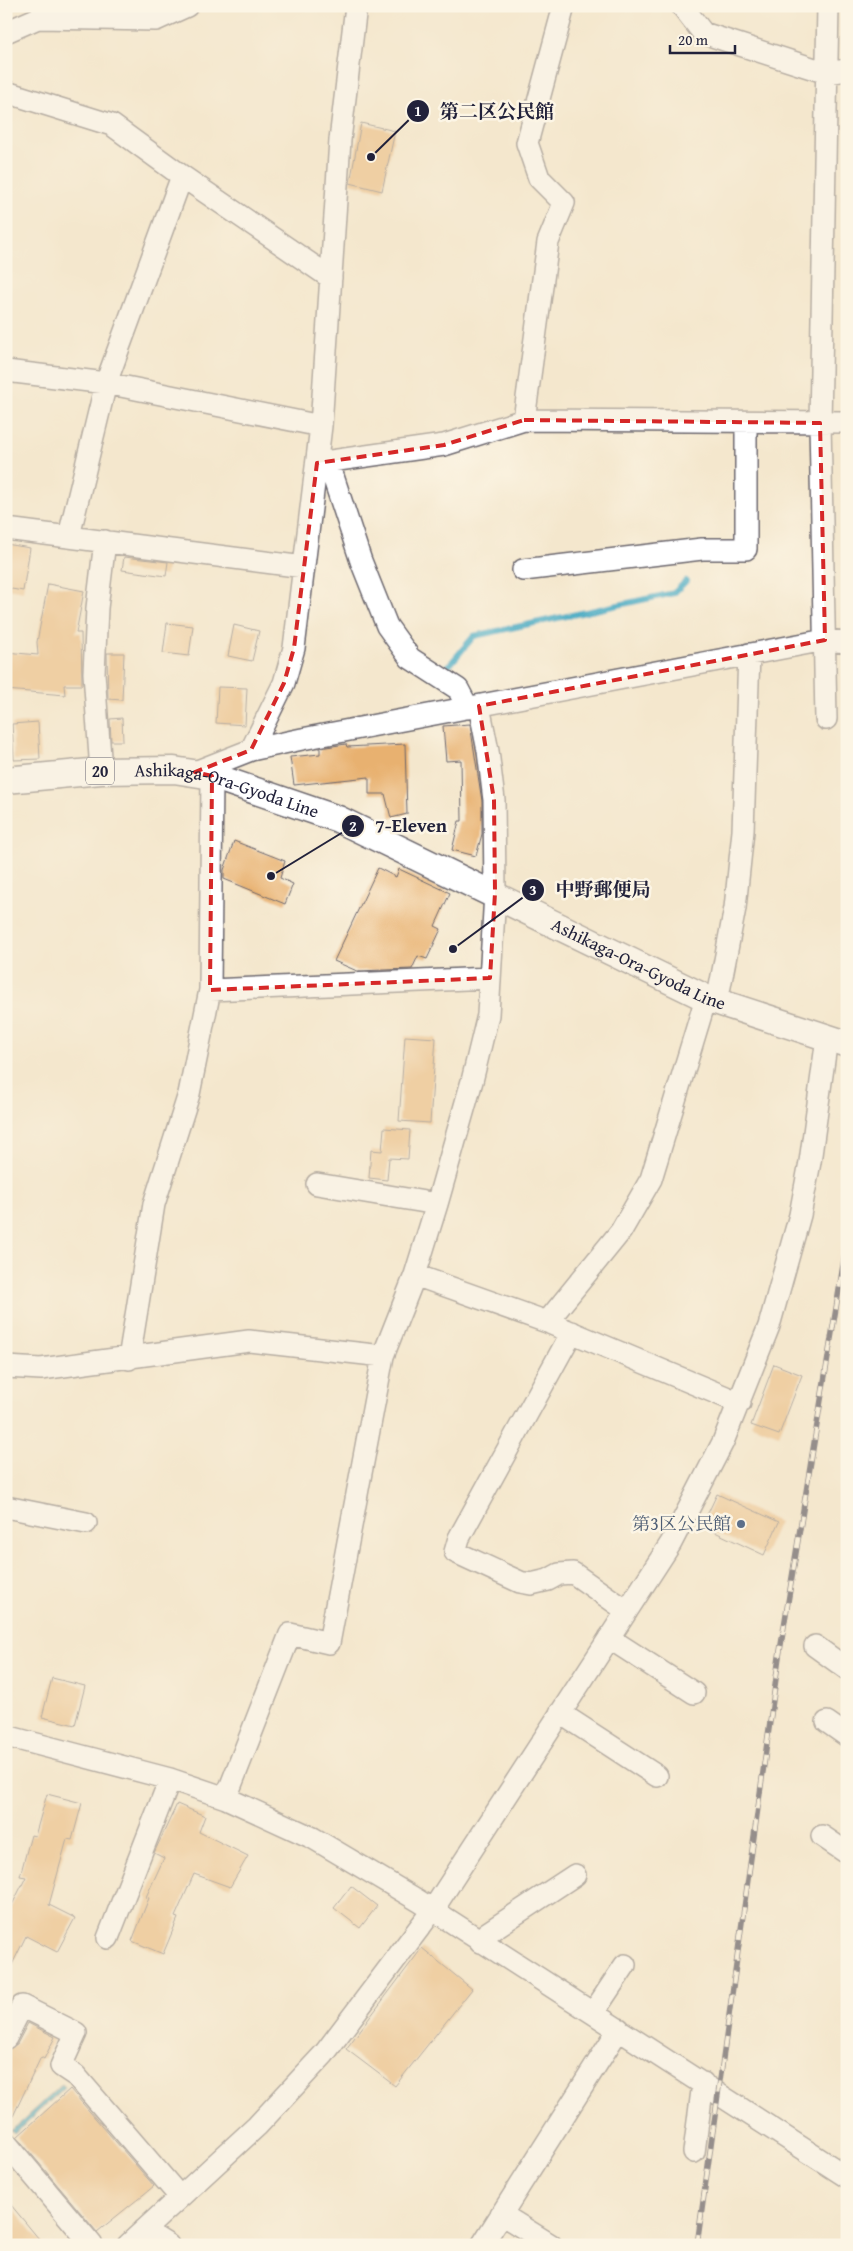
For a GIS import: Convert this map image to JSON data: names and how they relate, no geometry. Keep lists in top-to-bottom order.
{
  "streets": {
    "main road": ["20", "Ashikaga-Ora-Gyoda Line"]
  },
  "places": [
    "第二区公民館",
    "7-Eleven",
    "中野郵便局",
    "第3区公民館"
  ],
  "scale_bar": "20 m"
}
